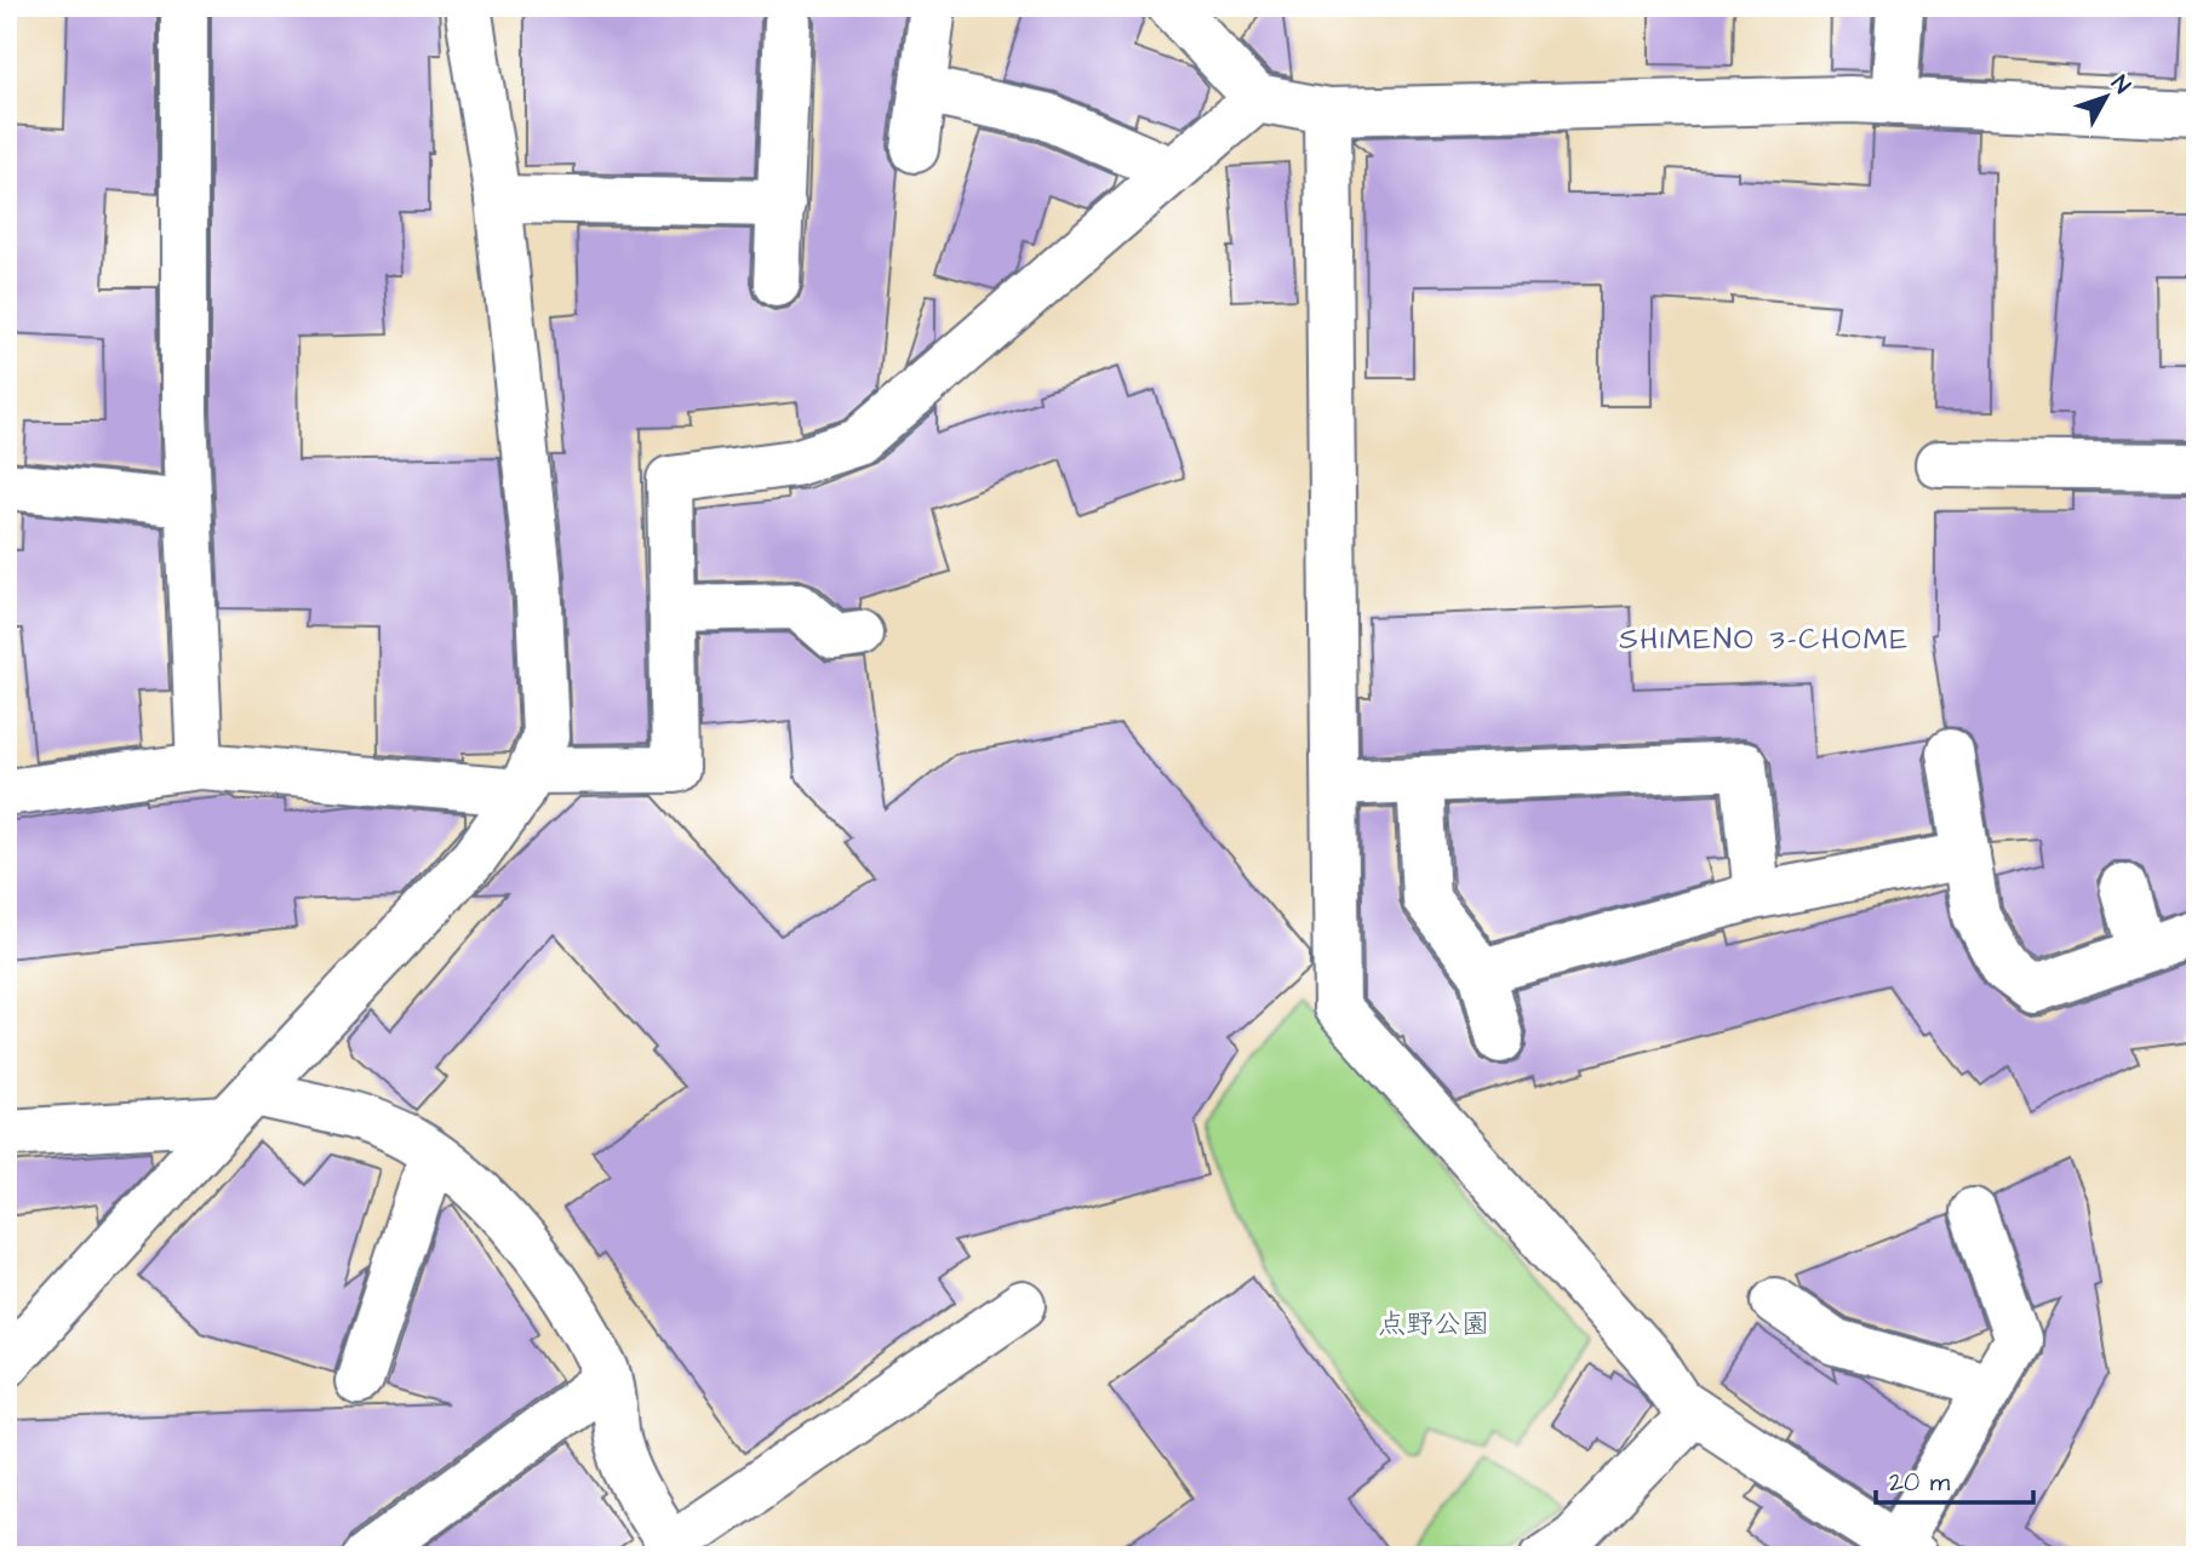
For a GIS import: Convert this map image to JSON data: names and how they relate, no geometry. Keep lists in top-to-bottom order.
{
  "districts": ["SHIMENO 3-CHOME"],
  "parks": ["点野公園"],
  "scale_bar": "20 m",
  "north": "top right"
}
